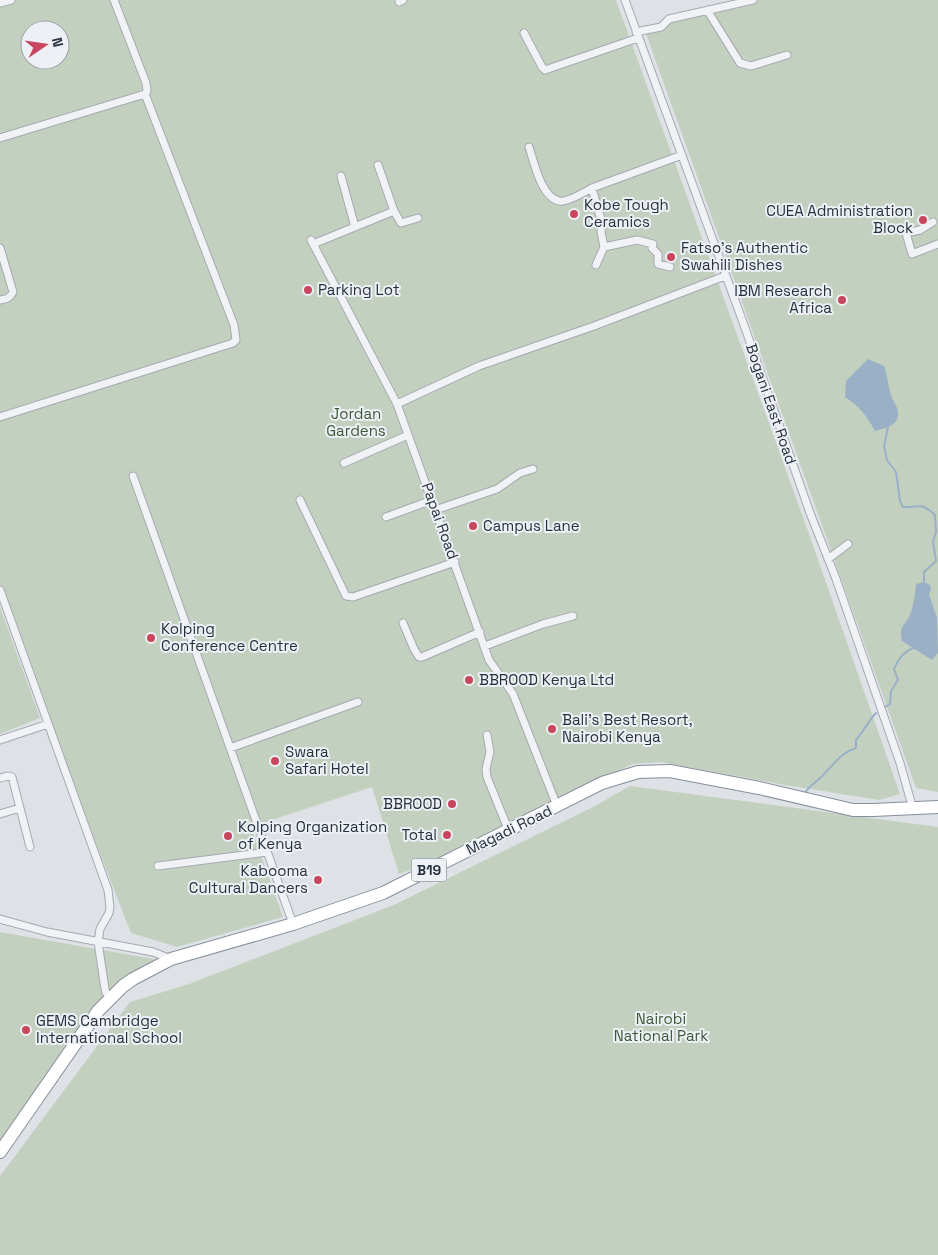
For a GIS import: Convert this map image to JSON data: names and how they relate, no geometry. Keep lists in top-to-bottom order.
{
  "streets": {
    "highway": ["Magadi Road", "B19"],
    "street": ["Bogani East Road", "Papai Road"]
  },
  "crossings": [
    ["Bogani East Road", "Magadi Road"],
    ["Papai Road", "Magadi Road"]
  ],
  "parks": ["Jordan Gardens", "Nairobi National Park"],
  "places": [
    "Kobe Tough Ceramics",
    "CUEA Administration Block",
    "Fatso's Authentic Swahili Dishes",
    "Parking Lot",
    "IBM Research Africa",
    "Campus Lane",
    "Kolping Conference Centre",
    "BBROOD Kenya Ltd",
    "Bali's Best Resort, Nairobi Kenya",
    "Swara Safari Hotel",
    "BBROOD",
    "Total",
    "Kolping Organization of Kenya",
    "Kabooma Cultural Dancers",
    "GEMS Cambridge International School"
  ],
  "north": "right"
}
